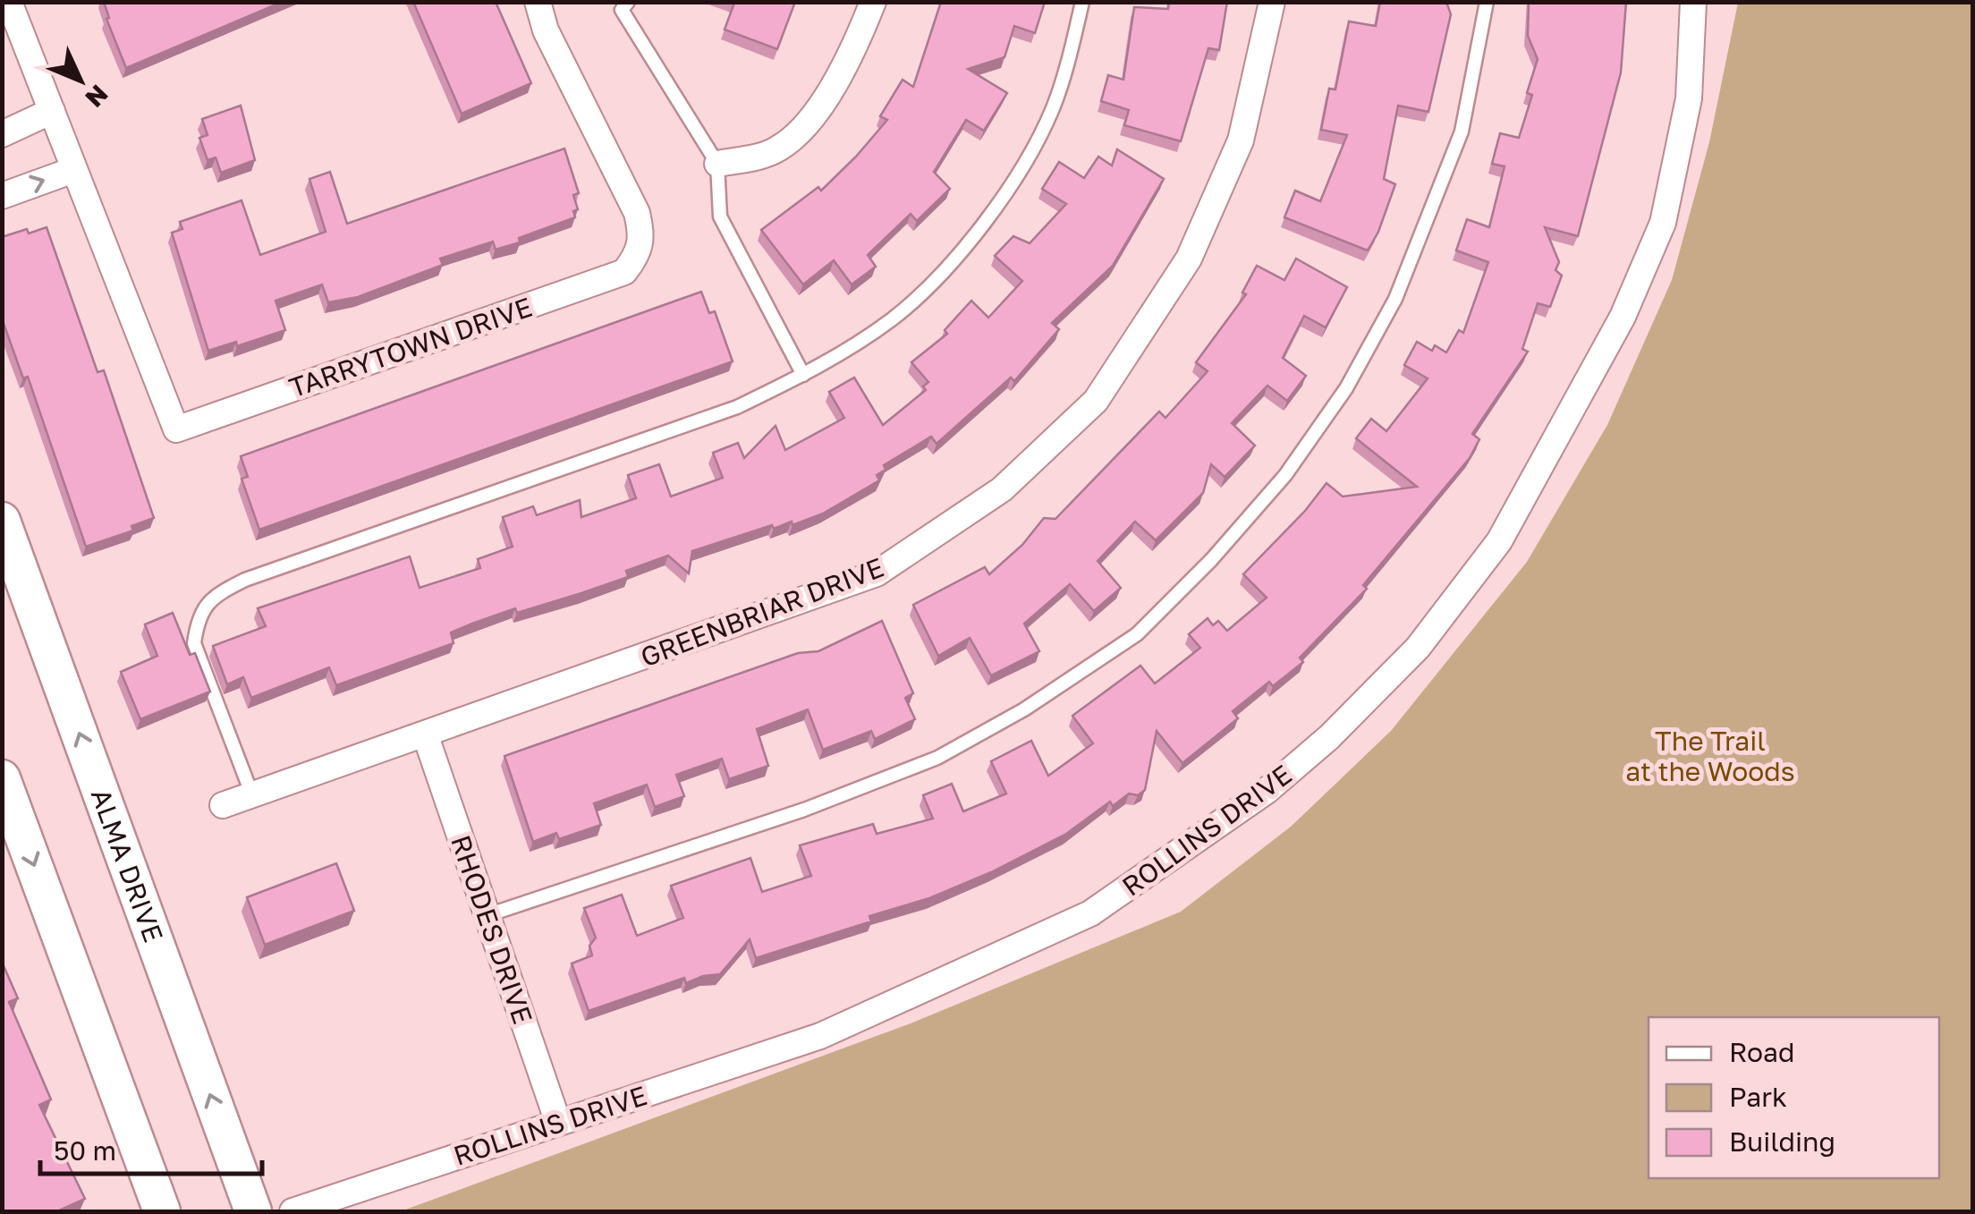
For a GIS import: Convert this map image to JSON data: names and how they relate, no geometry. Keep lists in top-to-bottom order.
{
  "streets": {
    "main road": ["ALMA DRIVE"],
    "street": [
      "TARRYTOWN DRIVE",
      "GREENBRIAR DRIVE",
      "ROLLINS DRIVE",
      "RHODES DRIVE"
    ]
  },
  "crossings": [
    ["GREENBRIAR DRIVE", "RHODES DRIVE"],
    ["ROLLINS DRIVE", "RHODES DRIVE"]
  ],
  "parks": ["The Trail at the Woods"],
  "legend": ["Road", "Park", "Building"],
  "scale_bar": "50 m",
  "north": "bottom right"
}
